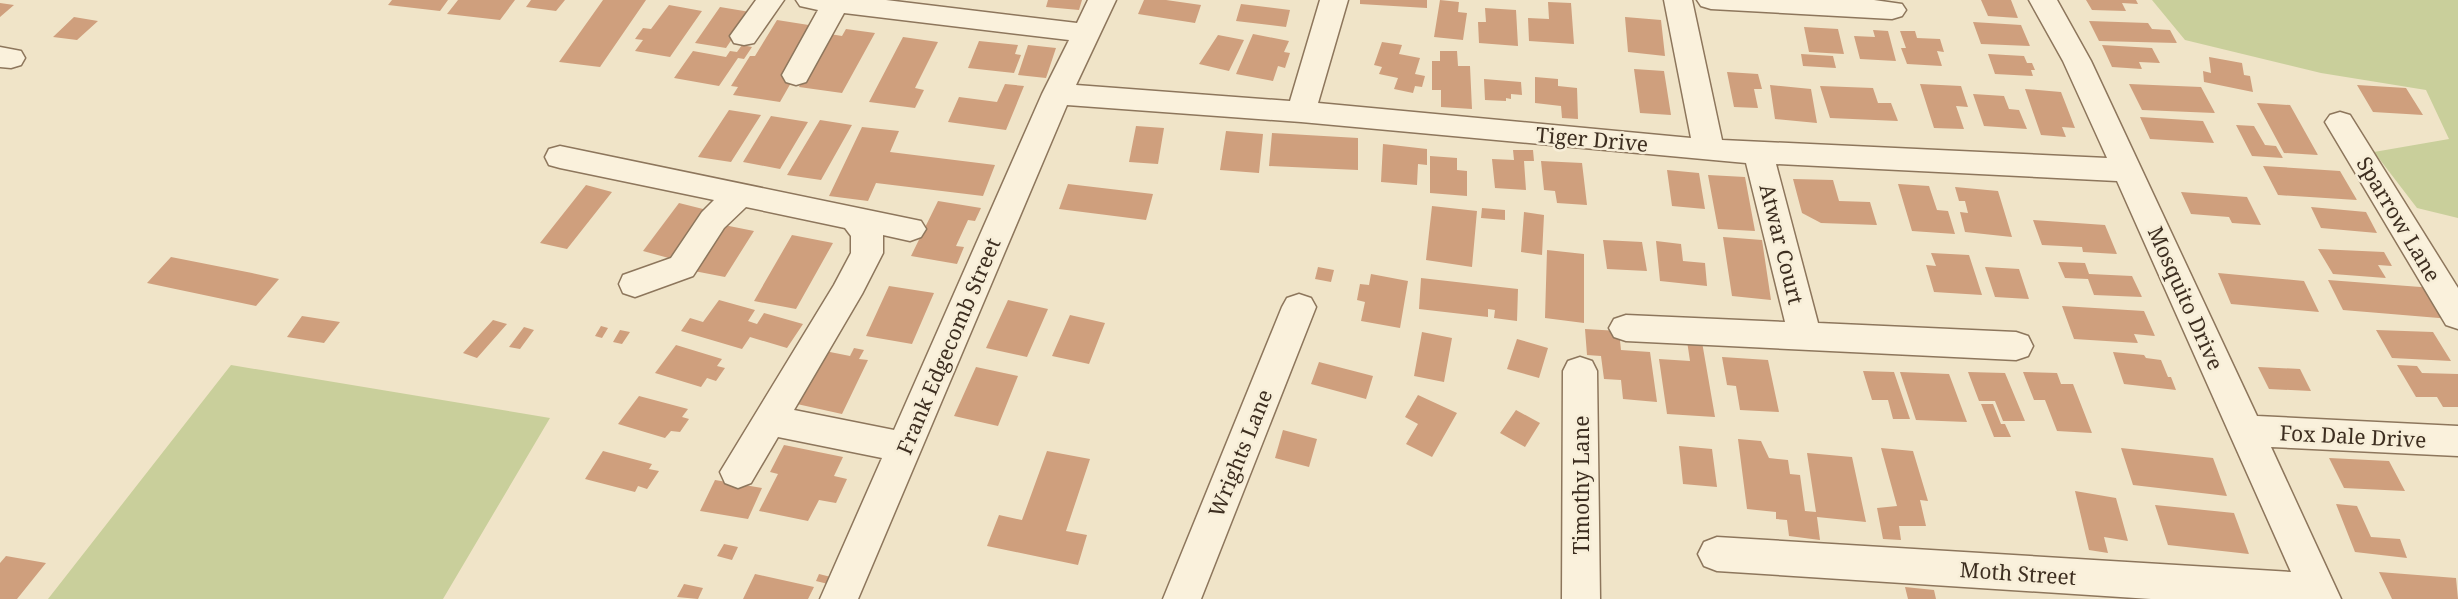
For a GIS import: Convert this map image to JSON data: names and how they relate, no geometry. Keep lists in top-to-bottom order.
{
  "streets": {
    "street": [
      "Tiger Drive",
      "Sparrow Lane",
      "Atwar Court",
      "Mosquito Drive",
      "Frank Edgecomb Street",
      "Fox Dale Drive",
      "Wrights Lane",
      "Timothy Lane",
      "Moth Street"
    ]
  },
  "crossings": [
    ["Tiger Drive", "Atwar Court"],
    ["Tiger Drive", "Mosquito Drive"],
    ["Tiger Drive", "Frank Edgecomb Street"],
    ["Mosquito Drive", "Fox Dale Drive"],
    ["Mosquito Drive", "Moth Street"]
  ]
}
